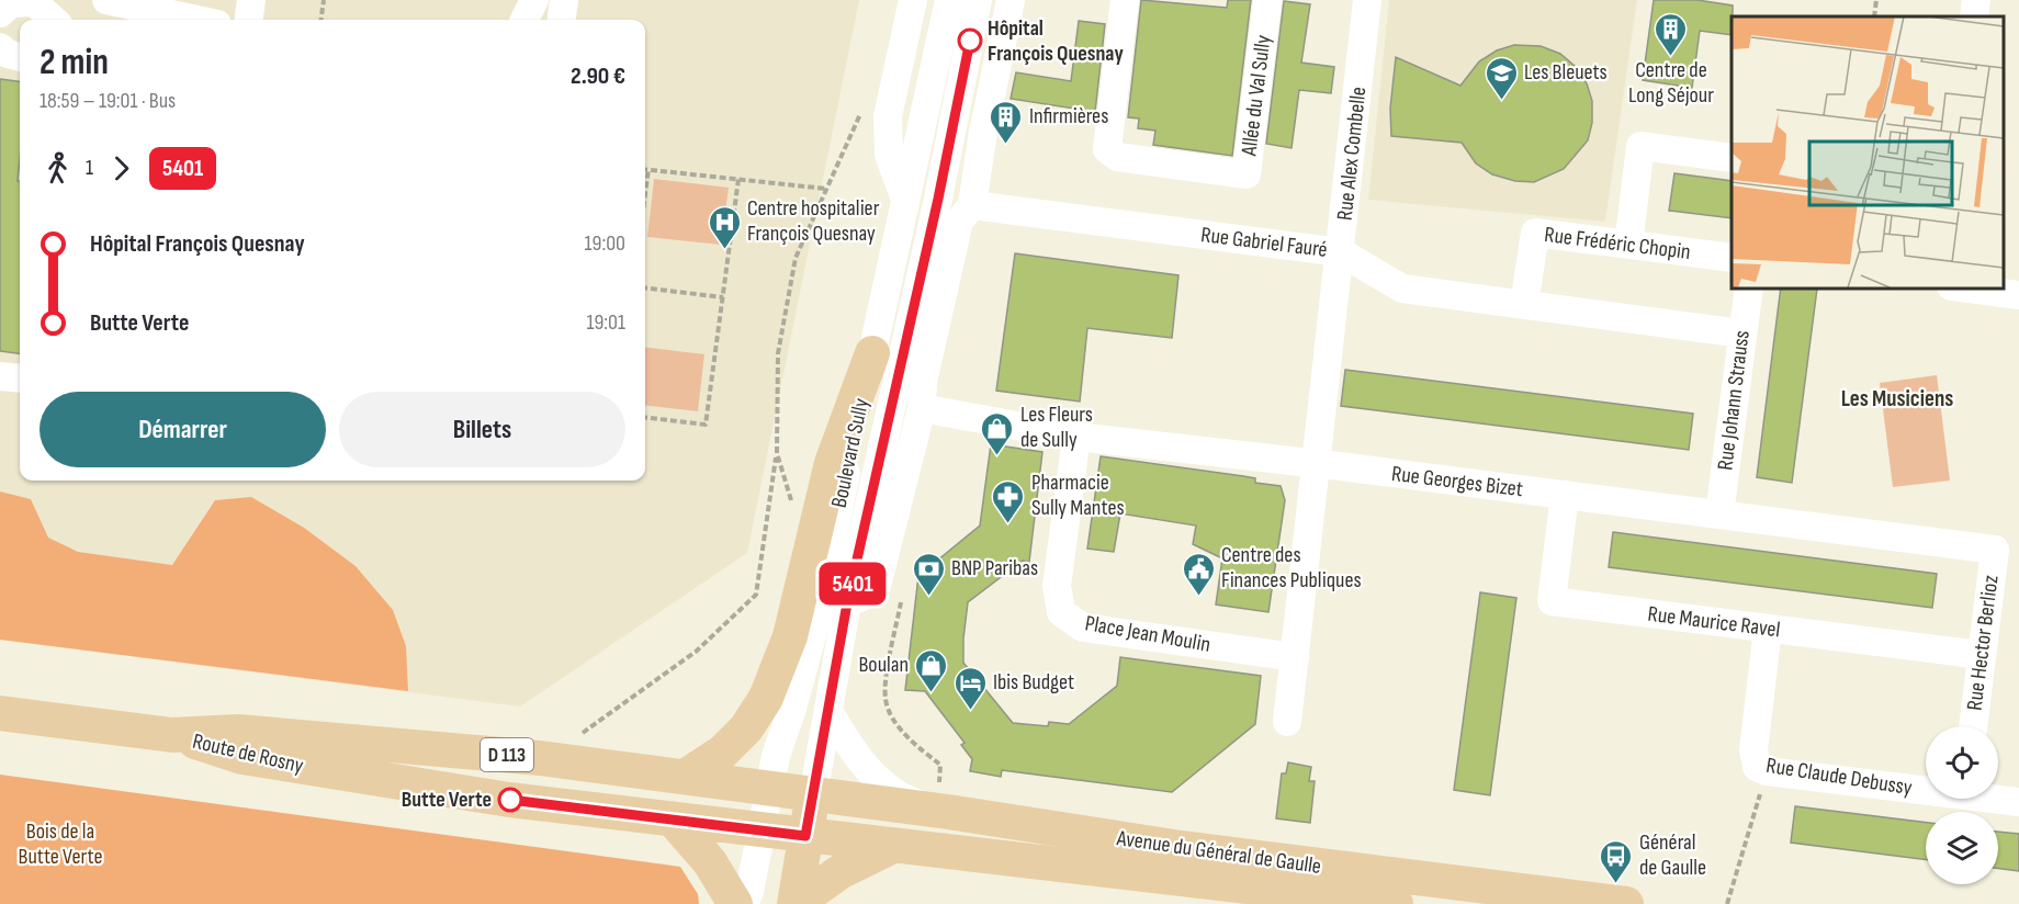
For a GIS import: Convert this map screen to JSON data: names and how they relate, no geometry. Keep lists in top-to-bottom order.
{
  "streets": {
    "main road": [
      "Boulevard Sully",
      "Route de Rosny",
      "D 113",
      "Avenue du Général de Gaulle"
    ],
    "street": [
      "Allée du Val Sully",
      "Rue Alex Combelle",
      "Rue Gabriel Fauré",
      "Rue Frédéric Chopin",
      "Rue Johann Strauss",
      "Rue Georges Bizet",
      "Rue Maurice Ravel",
      "Place Jean Moulin",
      "Rue Hector Berlioz",
      "Rue Claude Debussy"
    ]
  },
  "crossings": [
    ["Rue Alex Combelle", "Rue Gabriel Fauré"],
    ["Rue Alex Combelle", "Rue Georges Bizet"],
    ["Rue Gabriel Fauré", "Rue Frédéric Chopin"],
    ["Rue Gabriel Fauré", "Rue Johann Strauss"],
    ["Rue Johann Strauss", "Rue Georges Bizet"],
    ["Boulevard Sully", "Route de Rosny"],
    ["Boulevard Sully", "D 113"],
    ["Boulevard Sully", "Avenue du Général de Gaulle"],
    ["Rue Georges Bizet", "Rue Maurice Ravel"],
    ["Rue Georges Bizet", "Place Jean Moulin"],
    ["Rue Georges Bizet", "Rue Hector Berlioz"],
    ["Rue Maurice Ravel", "Rue Hector Berlioz"],
    ["Rue Maurice Ravel", "Rue Claude Debussy"],
    ["Route de Rosny", "D 113"],
    ["D 113", "Avenue du Général de Gaulle"]
  ],
  "districts": ["Les Musiciens"],
  "parks": ["Bois de la Butte Verte"],
  "places": {
    "other": ["Hôpital François Quesnay", "Butte Verte"],
    "building": ["Centre de Long Séjour", "Infirmières"],
    "school or university": ["Les Bleuets"],
    "hospital": ["Centre hospitalier François Quesnay"],
    "shop": ["Les Fleurs de Sully", "Boulan"],
    "pharmacy": ["Pharmacie Sully Mantes"],
    "bank": ["BNP Paribas"],
    "public building": ["Centre des Finances Publiques"],
    "hotel": ["Ibis Budget"],
    "bus stop": ["Général de Gaulle"]
  },
  "lines": ["bus line 5401"],
  "page": {
    "on_map": "5401",
    "heading": ["2 min", "18:59 – 19:01 · Bus", "2.90 €"],
    "legs": ["1", "5401"],
    "list": [
      {
        "name": "Hôpital François Quesnay",
        "value": "19:00"
      },
      {
        "name": "Butte Verte",
        "value": "19:01"
      }
    ],
    "buttons": ["Démarrer", "Billets"]
  }
}
